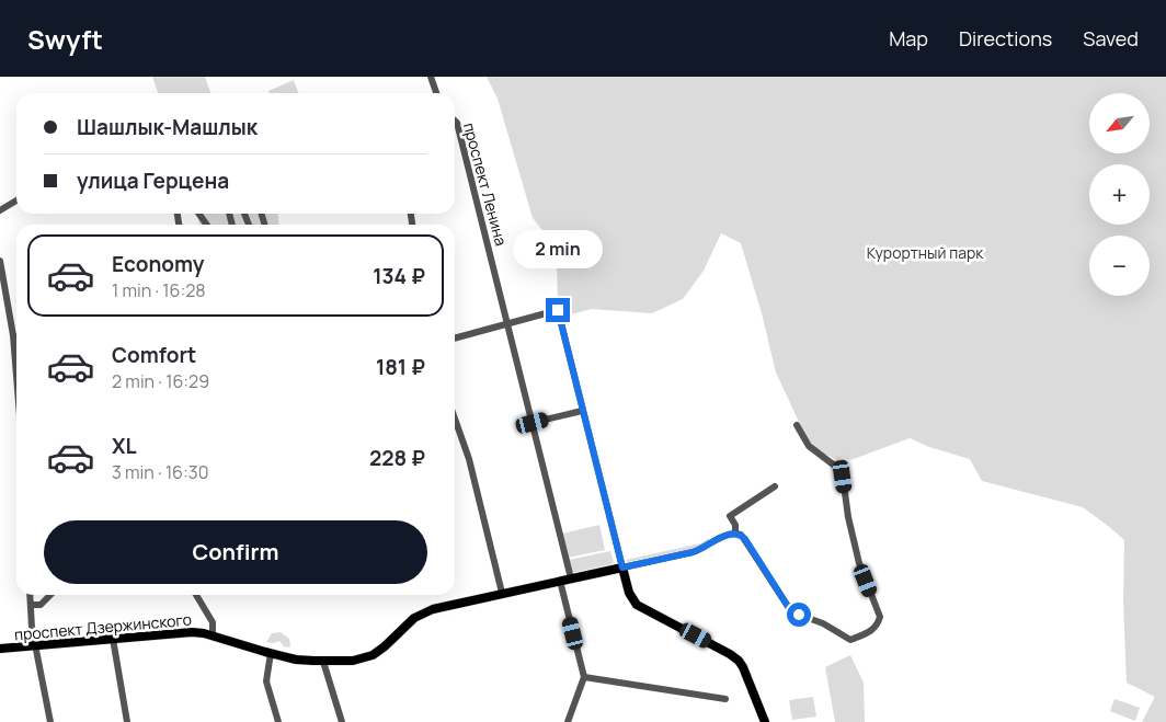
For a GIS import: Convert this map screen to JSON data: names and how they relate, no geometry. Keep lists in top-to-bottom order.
{
  "streets": {
    "main road": ["проспект Дзержинского"],
    "street": ["проспект Ленина"]
  },
  "crossings": [
    ["проспект Ленина", "проспект Дзержинского"]
  ],
  "parks": ["Курортный парк"],
  "north": "bottom left",
  "page": {
    "header": "Swyft",
    "nav": ["Map", "Directions", "Saved"],
    "map_buttons": ["+", "−"],
    "banner": ["Шашлык-Машлык", "улица Герцена"],
    "bubble": "2 min",
    "list": [
      {
        "name": "Economy",
        "note": "1 min · 16:28",
        "value": "134 ₽"
      },
      {
        "name": "Comfort",
        "note": "2 min · 16:29",
        "value": "181 ₽"
      },
      {
        "name": "XL",
        "note": "3 min · 16:30",
        "value": "228 ₽"
      }
    ],
    "buttons": "Confirm"
  }
}
